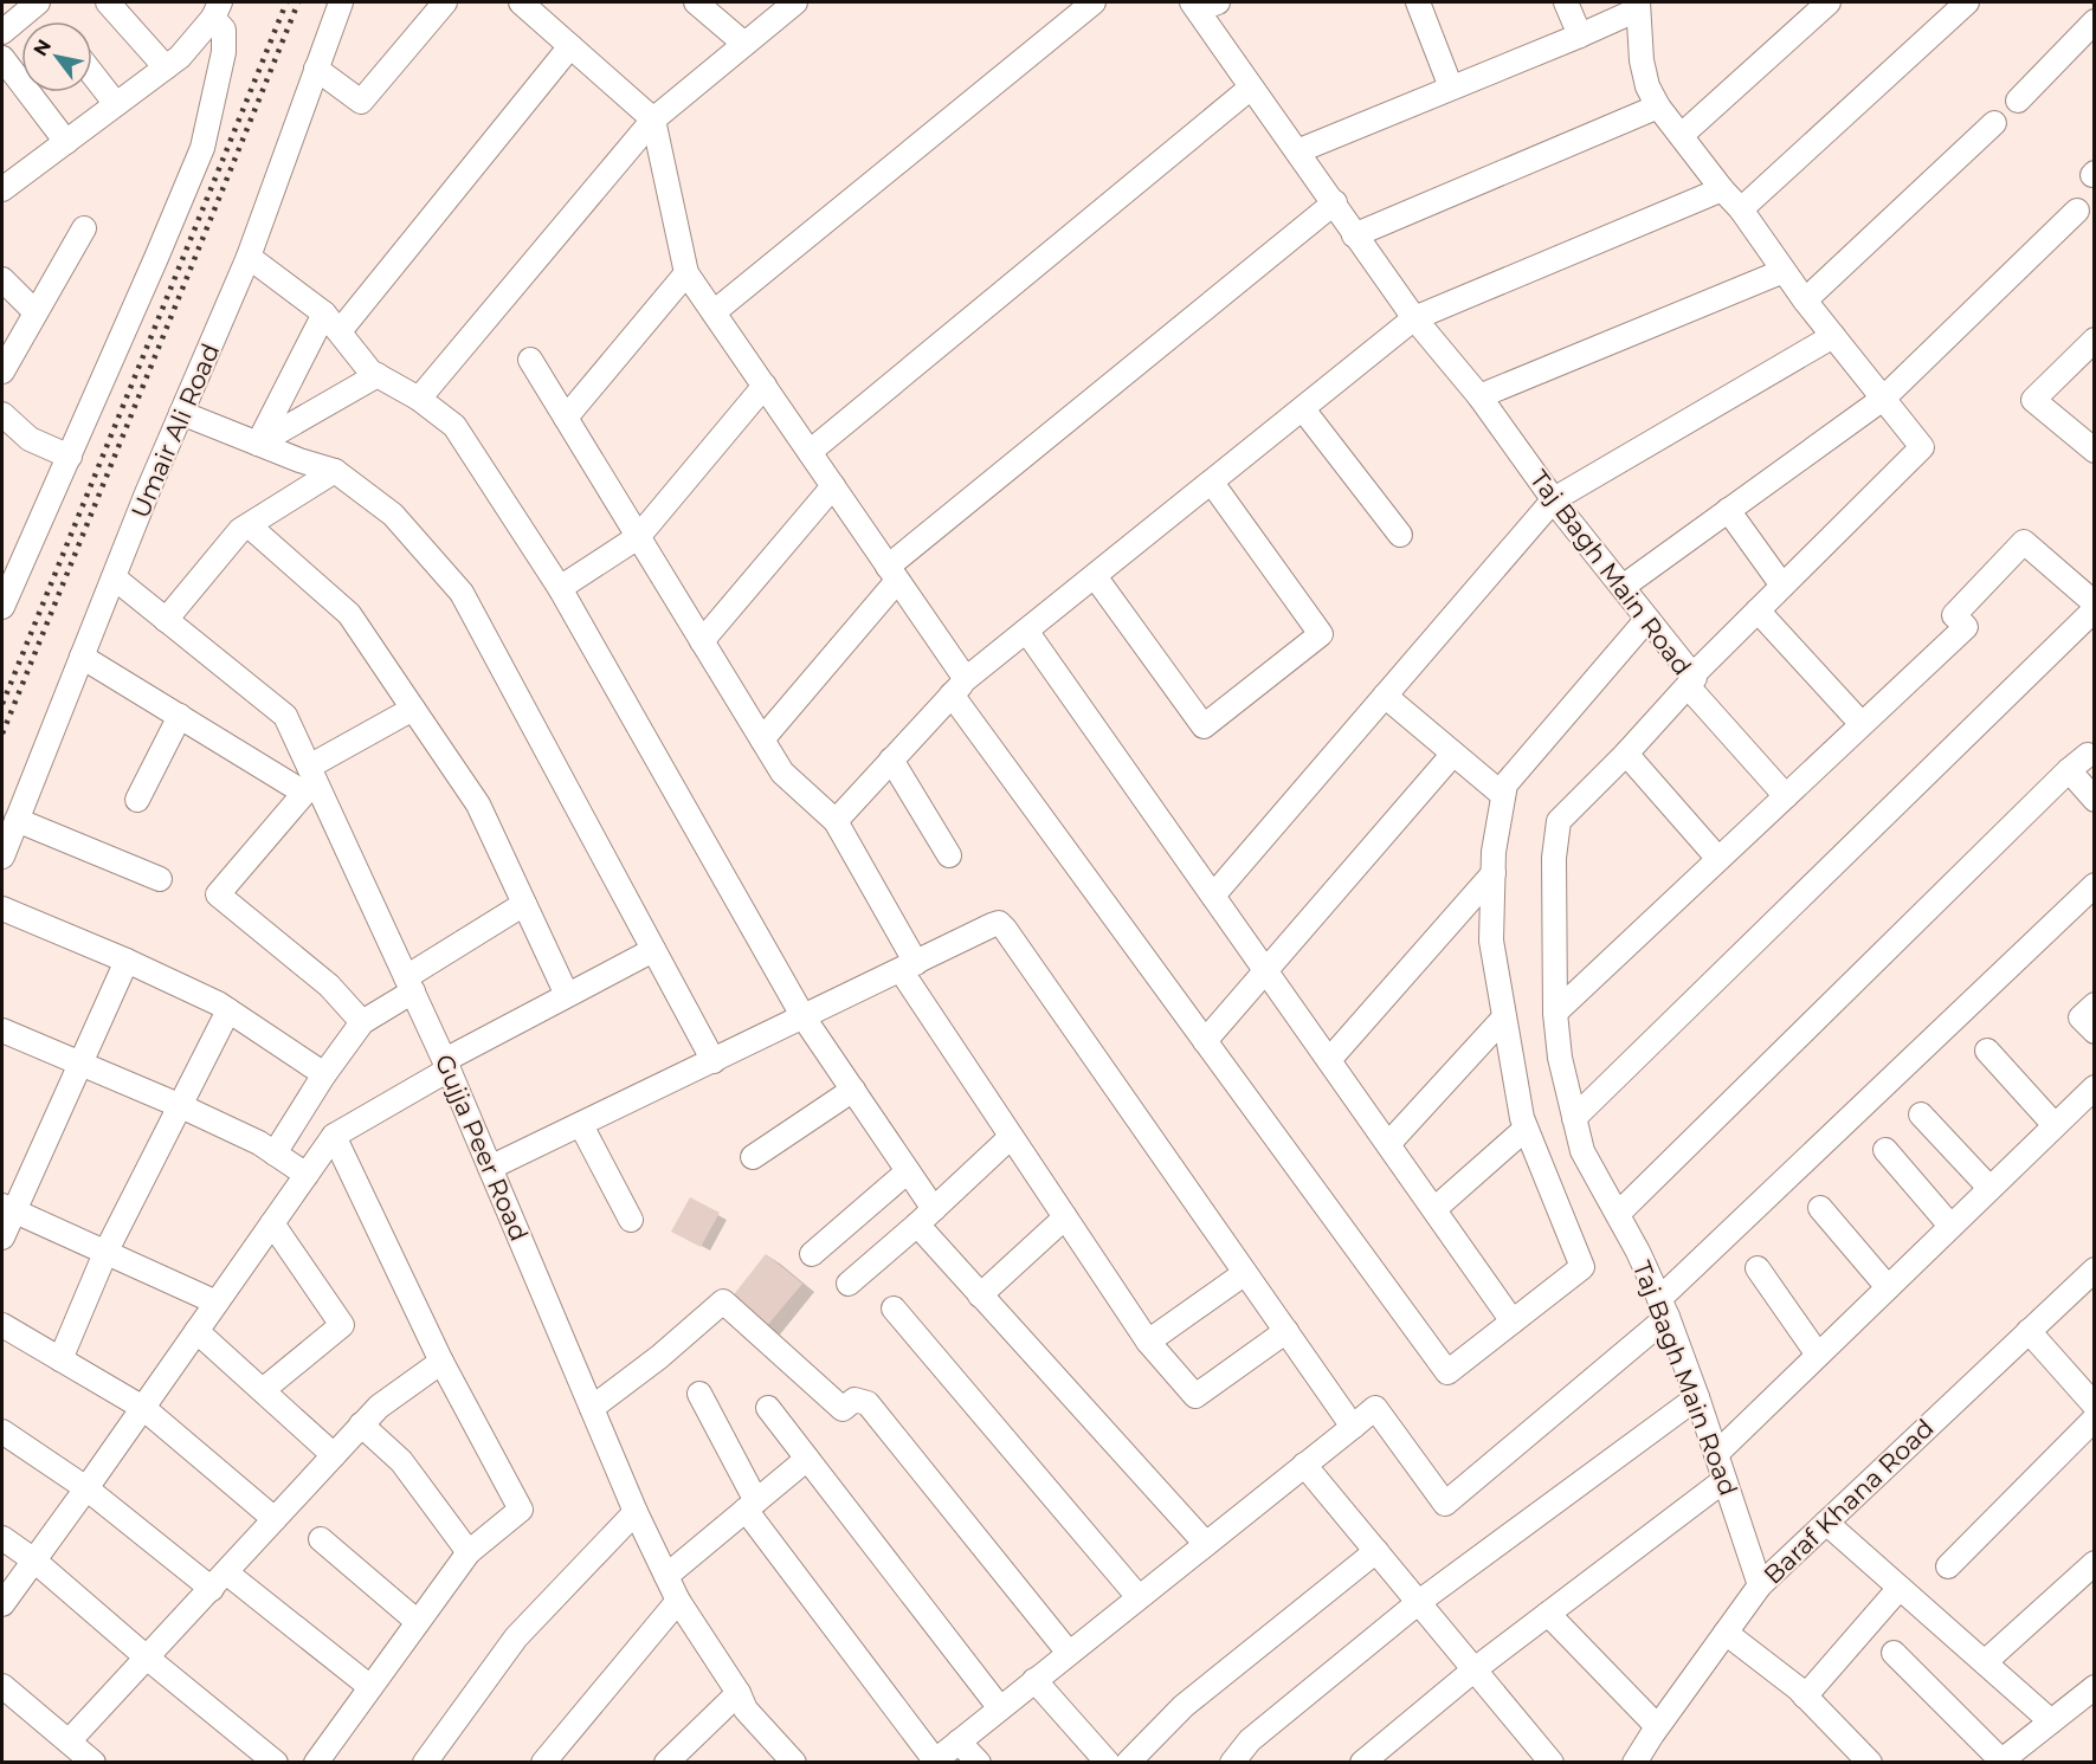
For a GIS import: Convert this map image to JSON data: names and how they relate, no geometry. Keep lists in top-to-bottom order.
{
  "streets": {
    "street": [
      "Umair Ali Road",
      "Taj Bagh Main Road",
      "Gujja Peer Road",
      "Baraf Khana Road"
    ]
  },
  "crossings": [
    ["Umair Ali Road", "Gujja Peer Road"],
    ["Taj Bagh Main Road", "Baraf Khana Road"]
  ],
  "north": "top left"
}
